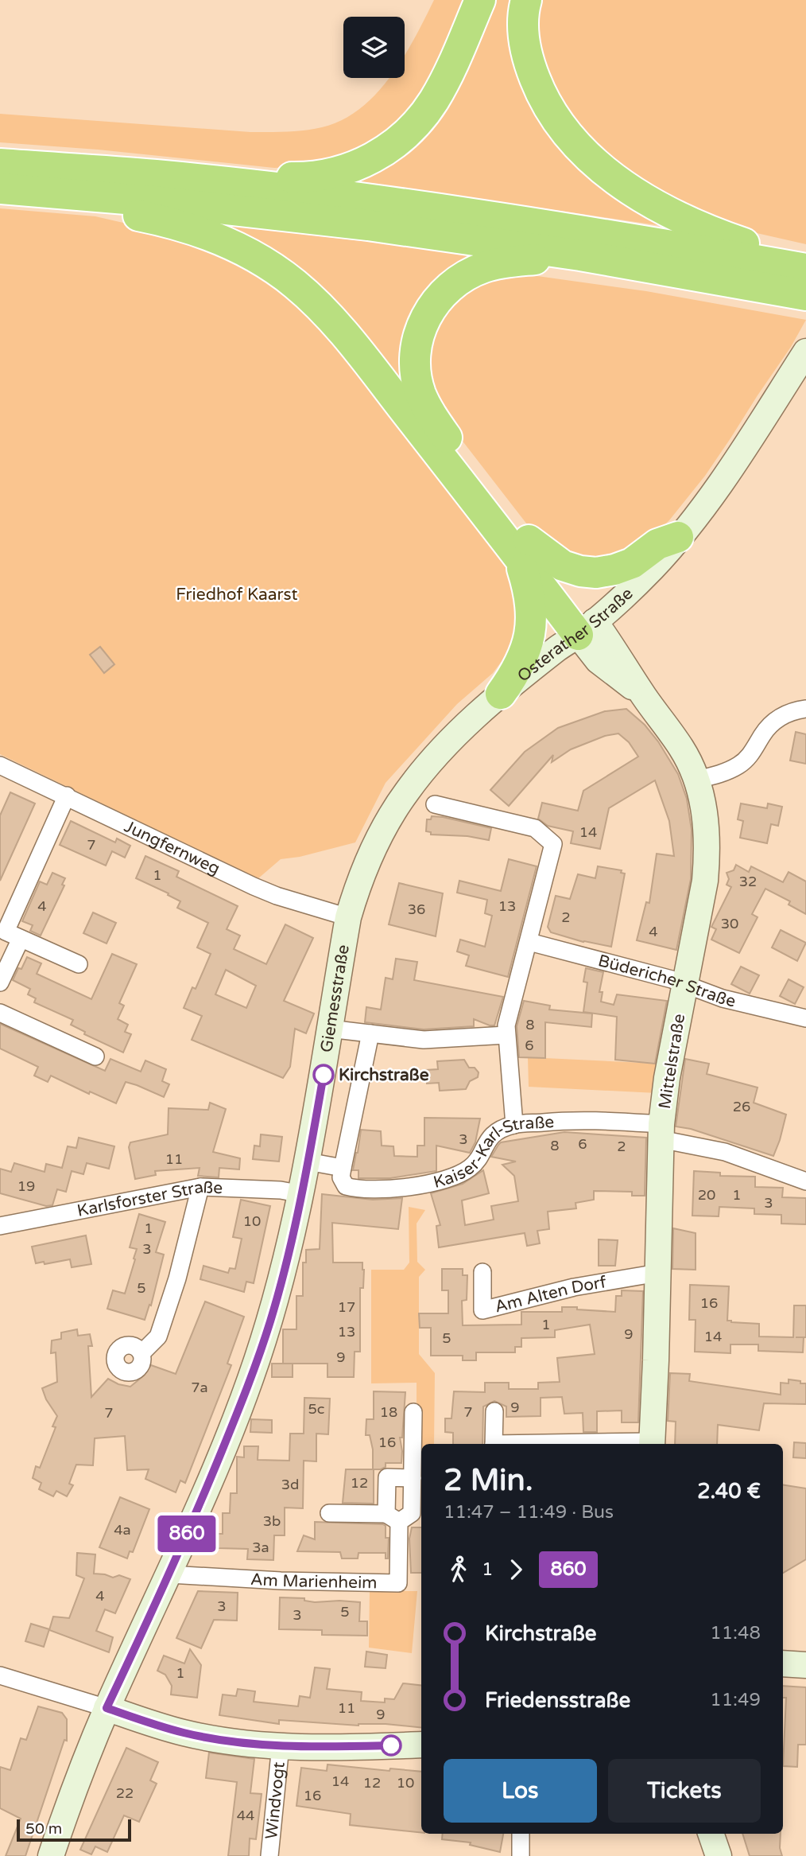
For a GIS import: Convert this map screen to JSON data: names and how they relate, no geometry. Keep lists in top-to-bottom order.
{
  "streets": {
    "main road": ["Osterather Straße", "Giemesstraße", "Mittelstraße"],
    "street": [
      "Jungfernweg",
      "Büdericher Straße",
      "Kaiser-Karl-Straße",
      "Karlsforster Straße",
      "Am Alten Dorf",
      "Am Marienheim",
      "Windvogt"
    ]
  },
  "crossings": [
    ["Osterather Straße", "Jungfernweg"],
    ["Osterather Straße", "Giemesstraße"],
    ["Osterather Straße", "Mittelstraße"],
    ["Jungfernweg", "Giemesstraße"],
    ["Büdericher Straße", "Mittelstraße"],
    ["Giemesstraße", "Karlsforster Straße"],
    ["Giemesstraße", "Am Marienheim"],
    ["Mittelstraße", "Kaiser-Karl-Straße"],
    ["Mittelstraße", "Am Alten Dorf"]
  ],
  "parks": ["Friedhof Kaarst"],
  "places": ["Kirchstraße"],
  "lines": ["bus line 860"],
  "house_numbers": [
    "14",
    "7",
    "1",
    "32",
    "4",
    "13",
    "36",
    "2",
    "30",
    "4",
    "8",
    "6",
    "26",
    "3",
    "6",
    "8",
    "2",
    "11",
    "19",
    "20",
    "1",
    "3",
    "10",
    "1",
    "3",
    "5",
    "16",
    "17",
    "1",
    "13",
    "9",
    "14",
    "5",
    "9",
    "7a",
    "9",
    "5c",
    "18",
    "7",
    "7",
    "16",
    "12",
    "3d",
    "3b",
    "4a",
    "3a",
    "4",
    "3",
    "5",
    "3",
    "1",
    "11",
    "9",
    "14",
    "12",
    "10",
    "22",
    "16",
    "44"
  ],
  "scale_bar": "50 m",
  "page": {
    "on_map": "860",
    "heading": ["2 Min.", "11:47 – 11:49 · Bus", "2.40 €"],
    "legs": ["1", "860"],
    "list": [
      {
        "name": "Kirchstraße",
        "value": "11:48"
      },
      {
        "name": "Friedensstraße",
        "value": "11:49"
      }
    ],
    "buttons": ["Los", "Tickets"],
    "scale": "50 m"
  }
}
